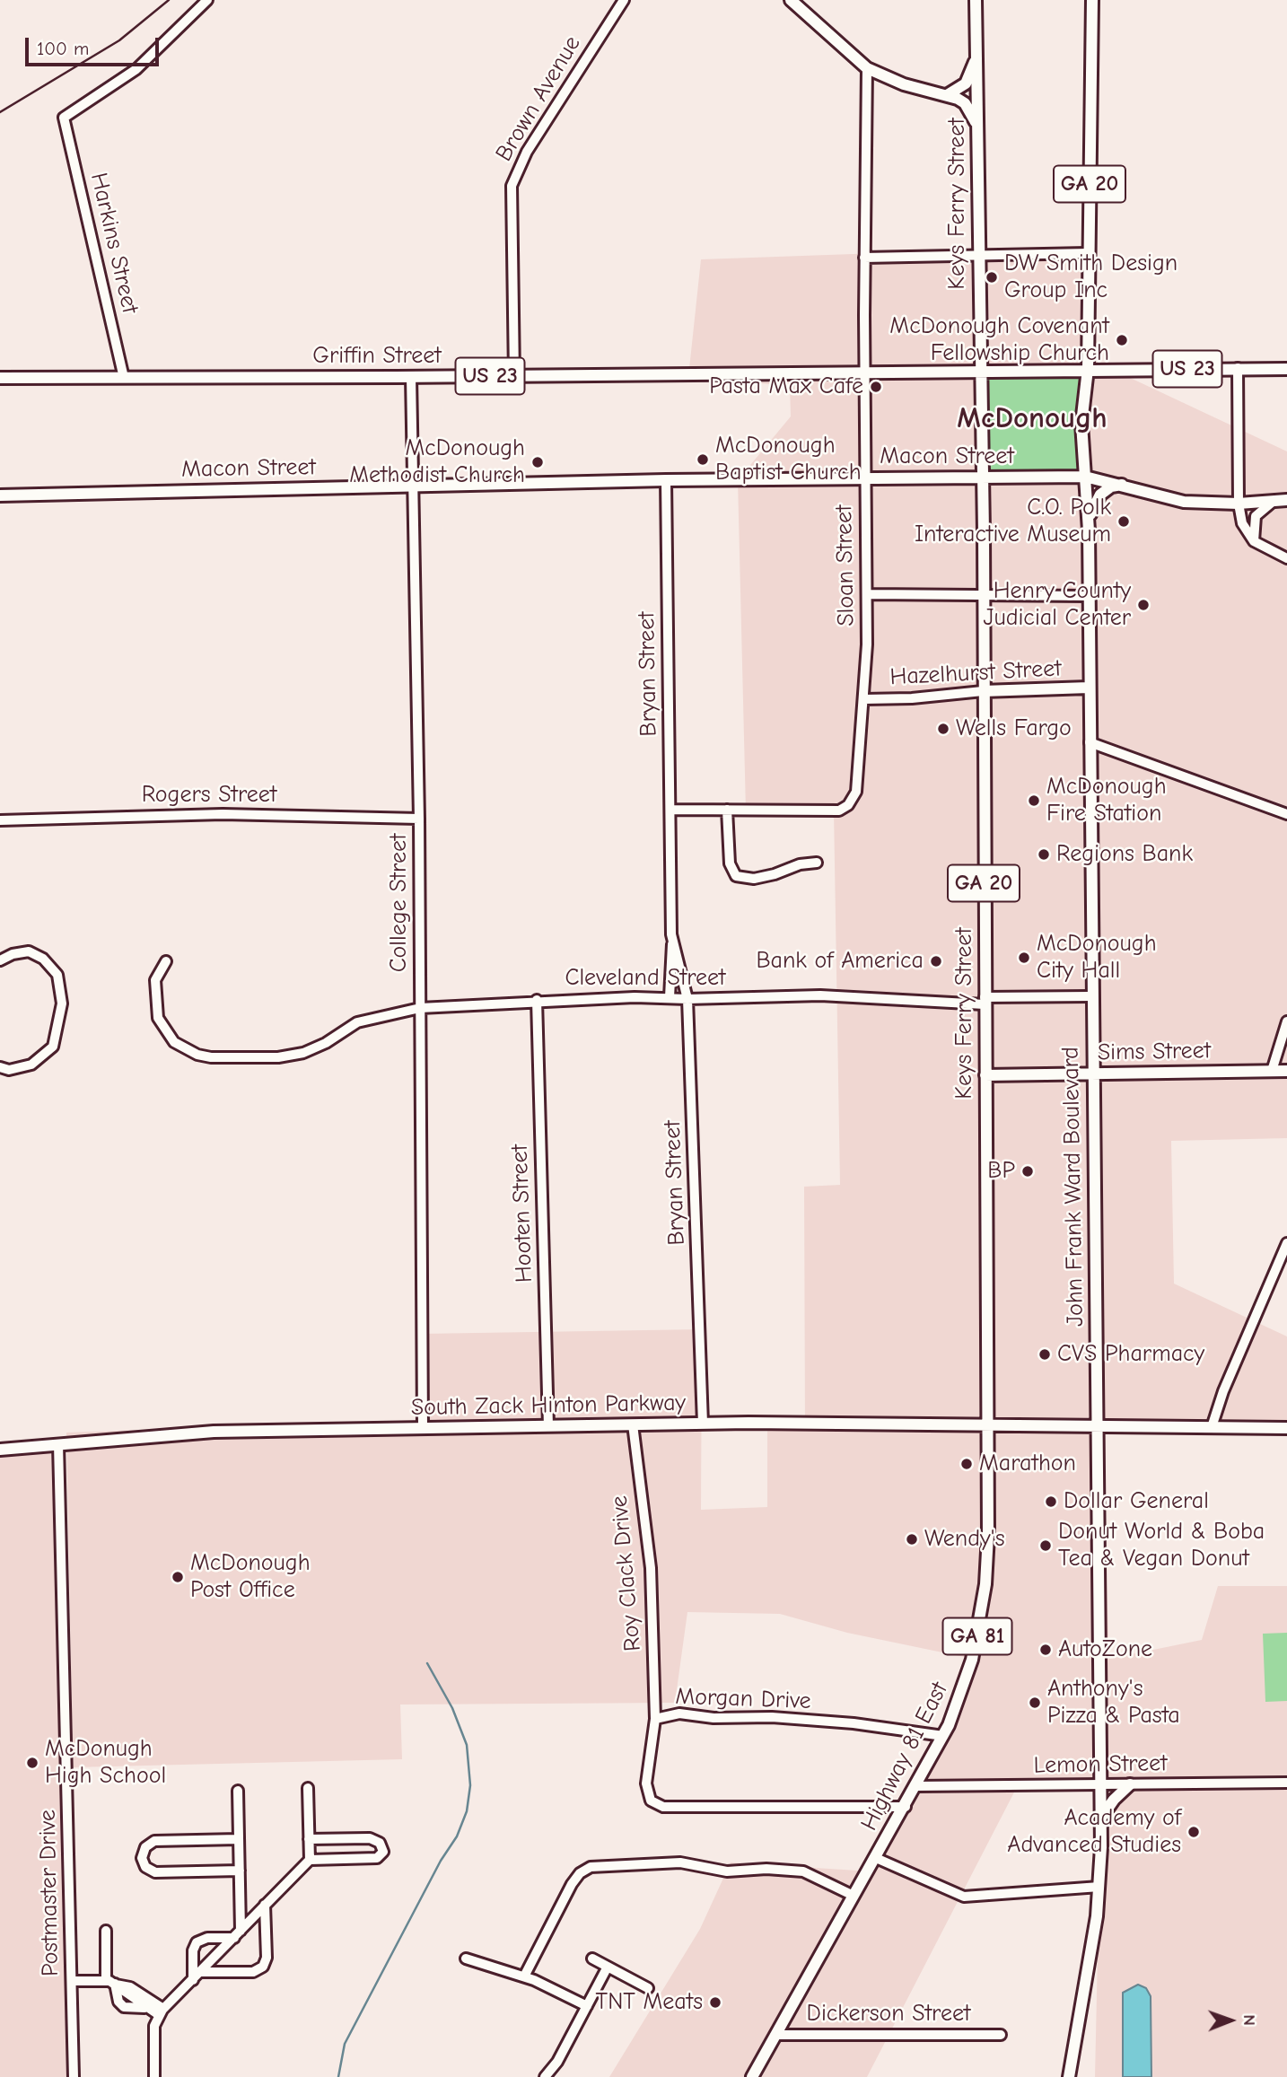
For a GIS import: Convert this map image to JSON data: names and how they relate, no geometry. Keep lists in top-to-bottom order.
{
  "streets": {
    "main road": [
      "GA 20",
      "Keys Ferry Street",
      "Griffin Street",
      "US 23",
      "Macon Street",
      "Hazelhurst Street",
      "Sims Street",
      "John Frank Ward Boulevard",
      "South Zack Hinton Parkway",
      "GA 81",
      "Highway 81 East"
    ],
    "street": [
      "Brown Avenue",
      "Harkins Street",
      "Sloan Street",
      "Bryan Street",
      "Rogers Street",
      "College Street",
      "Cleveland Street",
      "Hooten Street",
      "Roy Clack Drive",
      "Morgan Drive",
      "Lemon Street",
      "Postmaster Drive",
      "Dickerson Street"
    ]
  },
  "crossings": [
    ["Brown Avenue", "Griffin Street"],
    ["GA 20", "US 23"],
    ["GA 20", "John Frank Ward Boulevard"],
    ["Keys Ferry Street", "Griffin Street"],
    ["Keys Ferry Street", "US 23"],
    ["Keys Ferry Street", "Macon Street"],
    ["Keys Ferry Street", "Hazelhurst Street"],
    ["Keys Ferry Street", "Cleveland Street"],
    ["Keys Ferry Street", "Sims Street"],
    ["Keys Ferry Street", "South Zack Hinton Parkway"],
    ["Keys Ferry Street", "Highway 81 East"],
    ["Harkins Street", "Griffin Street"],
    ["Griffin Street", "US 23"],
    ["Griffin Street", "Sloan Street"],
    ["Griffin Street", "College Street"],
    ["US 23", "John Frank Ward Boulevard"],
    ["Macon Street", "Sloan Street"],
    ["Macon Street", "Bryan Street"],
    ["Macon Street", "College Street"],
    ["Macon Street", "John Frank Ward Boulevard"],
    ["Sloan Street", "Hazelhurst Street"],
    ["Sloan Street", "Bryan Street"],
    ["Hazelhurst Street", "John Frank Ward Boulevard"],
    ["Bryan Street", "Cleveland Street"],
    ["Bryan Street", "South Zack Hinton Parkway"],
    ["Rogers Street", "College Street"],
    ["College Street", "Cleveland Street"],
    ["College Street", "South Zack Hinton Parkway"],
    ["Cleveland Street", "John Frank Ward Boulevard"],
    ["Cleveland Street", "Hooten Street"],
    ["Sims Street", "John Frank Ward Boulevard"],
    ["John Frank Ward Boulevard", "South Zack Hinton Parkway"],
    ["John Frank Ward Boulevard", "Lemon Street"],
    ["Hooten Street", "South Zack Hinton Parkway"],
    ["South Zack Hinton Parkway", "Roy Clack Drive"],
    ["South Zack Hinton Parkway", "Highway 81 East"],
    ["South Zack Hinton Parkway", "Postmaster Drive"],
    ["Roy Clack Drive", "Morgan Drive"],
    ["Morgan Drive", "Highway 81 East"],
    ["Highway 81 East", "Lemon Street"],
    ["Highway 81 East", "Dickerson Street"]
  ],
  "districts": ["McDonough"],
  "places": [
    "DW Smith Design Group Inc",
    "McDonough Covenant Fellowship Church",
    "Pasta Max Cafe",
    "McDonough Baptist Church",
    "McDonough Methodist Church",
    "C.O. Polk Interactive Museum",
    "Henry County Judicial Center",
    "Wells Fargo",
    "McDonough Fire Station",
    "Regions Bank",
    "McDonough City Hall",
    "Bank of America",
    "BP",
    "CVS Pharmacy",
    "Marathon",
    "Dollar General",
    "Wendy's",
    "Donut World & Boba Tea & Vegan Donut",
    "McDonough Post Office",
    "AutoZone",
    "Anthony's Pizza & Pasta",
    "McDonugh High School",
    "Academy of Advanced Studies",
    "TNT Meats"
  ],
  "scale_bar": "100 m",
  "north": "right"
}
